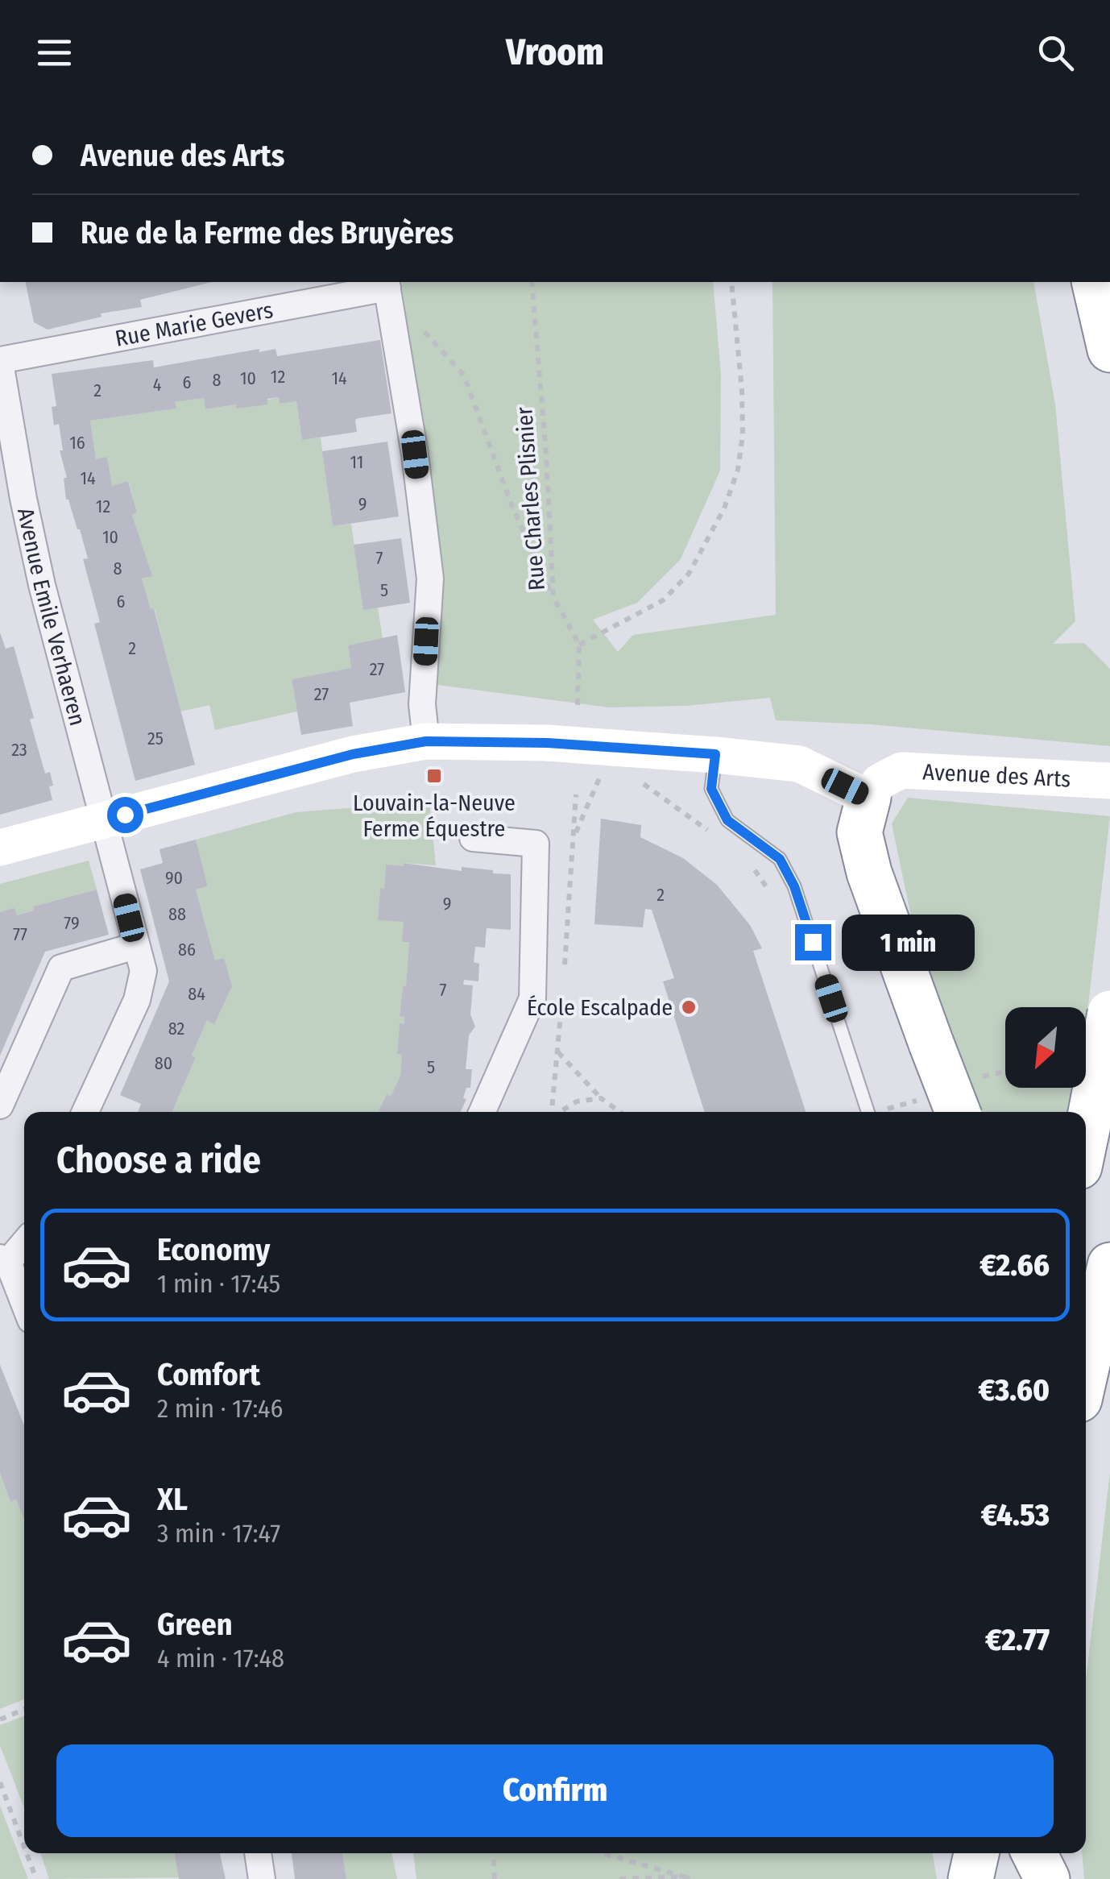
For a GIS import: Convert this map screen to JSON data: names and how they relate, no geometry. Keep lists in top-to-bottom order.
{
  "streets": {
    "street": ["Rue Marie Gevers", "Avenue Emile Verhaeren", "Avenue des Arts"],
    "path": ["Rue Charles Plisnier"]
  },
  "crossings": [
    ["Rue Marie Gevers", "Avenue Emile Verhaeren"]
  ],
  "places": {
    "transit": ["Louvain-la-Neuve Ferme Équestre"],
    "other": ["École Escalpade"]
  },
  "house_numbers": [
    "12",
    "10",
    "14",
    "8",
    "6",
    "4",
    "2",
    "16",
    "11",
    "14",
    "9",
    "12",
    "10",
    "7",
    "8",
    "5",
    "6",
    "2",
    "27",
    "27",
    "25",
    "23",
    "90",
    "2",
    "9",
    "88",
    "79",
    "77",
    "86",
    "7",
    "84",
    "82",
    "80",
    "5"
  ],
  "north": "bottom left",
  "page": {
    "header": "Vroom",
    "banner": ["Avenue des Arts", "Rue de la Ferme des Bruyères"],
    "bubble": "1 min",
    "heading": "Choose a ride",
    "list": [
      {
        "name": "Economy",
        "note": "1 min · 17:45",
        "value": "€2.66"
      },
      {
        "name": "Comfort",
        "note": "2 min · 17:46",
        "value": "€3.60"
      },
      {
        "name": "XL",
        "note": "3 min · 17:47",
        "value": "€4.53"
      },
      {
        "name": "Green",
        "note": "4 min · 17:48",
        "value": "€2.77"
      }
    ],
    "buttons": "Confirm"
  }
}
